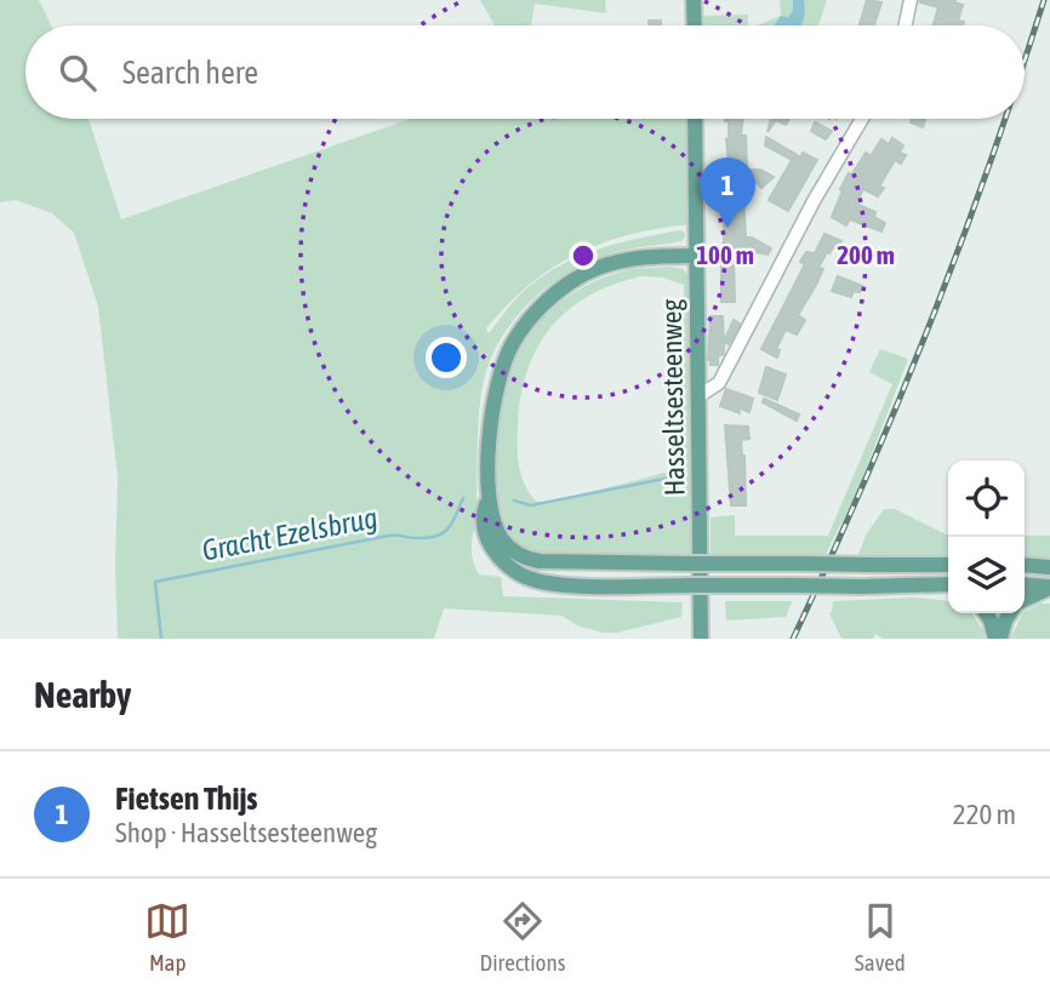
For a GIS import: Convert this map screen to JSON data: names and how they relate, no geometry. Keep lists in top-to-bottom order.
{
  "streets": {
    "main road": ["Hasseltsesteenweg"]
  },
  "water": ["Gracht Ezelsbrug"],
  "page": {
    "search": "Search here",
    "pins": "1",
    "heading": "Nearby",
    "list": [
      {
        "mark": "1",
        "name": "Fietsen Thijs",
        "note": "Shop · Hasseltsesteenweg",
        "value": "220 m"
      }
    ],
    "nav": ["Map", "Directions", "Saved"]
  },
  "rings": ["100 m", "200 m"]
}
